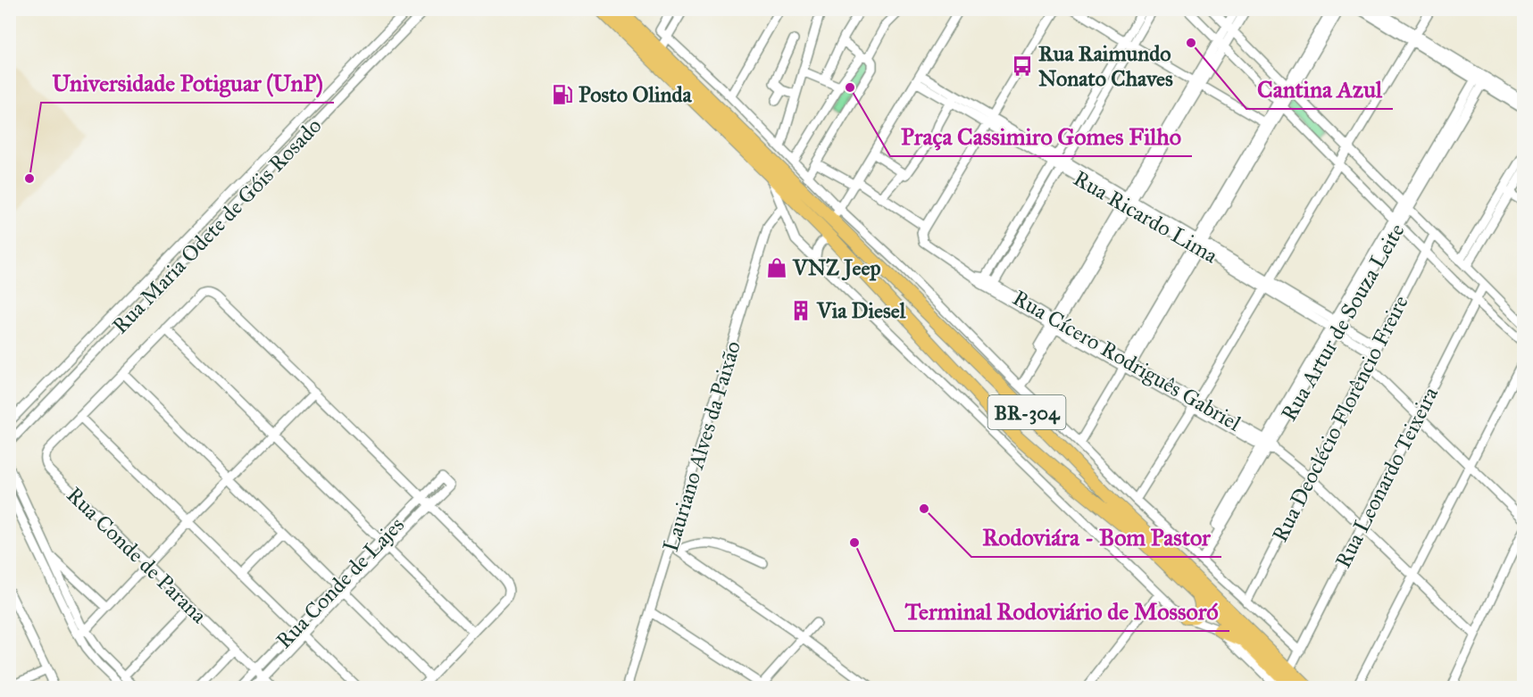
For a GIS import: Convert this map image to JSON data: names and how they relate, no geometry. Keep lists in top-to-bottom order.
{
  "streets": {
    "highway": ["BR-304"],
    "street": [
      "Rua Ricardo Lima",
      "Rua Maria Odete de Góis Rosado",
      "Rua Artur de Souza Leite",
      "Rua Cícero Rodriguês Gabriel",
      "Rua Deoclécio Florêncio Freire",
      "Lauriano Alves da Paixão",
      "Rua Leonardo Teixeira",
      "Rua Conde de Parana",
      "Rua Conde de Lajes"
    ]
  },
  "crossings": [
    ["Rua Ricardo Lima", "Rua Artur de Souza Leite"],
    ["Rua Ricardo Lima", "Rua Deoclécio Florêncio Freire"],
    ["Rua Artur de Souza Leite", "Rua Cícero Rodriguês Gabriel"],
    ["Rua Cícero Rodriguês Gabriel", "Rua Deoclécio Florêncio Freire"],
    ["Rua Cícero Rodriguês Gabriel", "Rua Leonardo Teixeira"],
    ["BR-304", "Rua Leonardo Teixeira"],
    ["Rua Conde de Parana", "Rua Conde de Lajes"]
  ],
  "places": {
    "other": [
      "Cantina Azul",
      "Praça Cassimiro Gomes Filho",
      "Universidade Potiguar (UnP)",
      "Rodoviára - Bom Pastor",
      "Terminal Rodoviário de Mossoró"
    ],
    "bus stop": ["Rua Raimundo Nonato Chaves"],
    "fuel station": ["Posto Olinda"],
    "shop": ["VNZ Jeep"],
    "building": ["Via Diesel"]
  }
}
